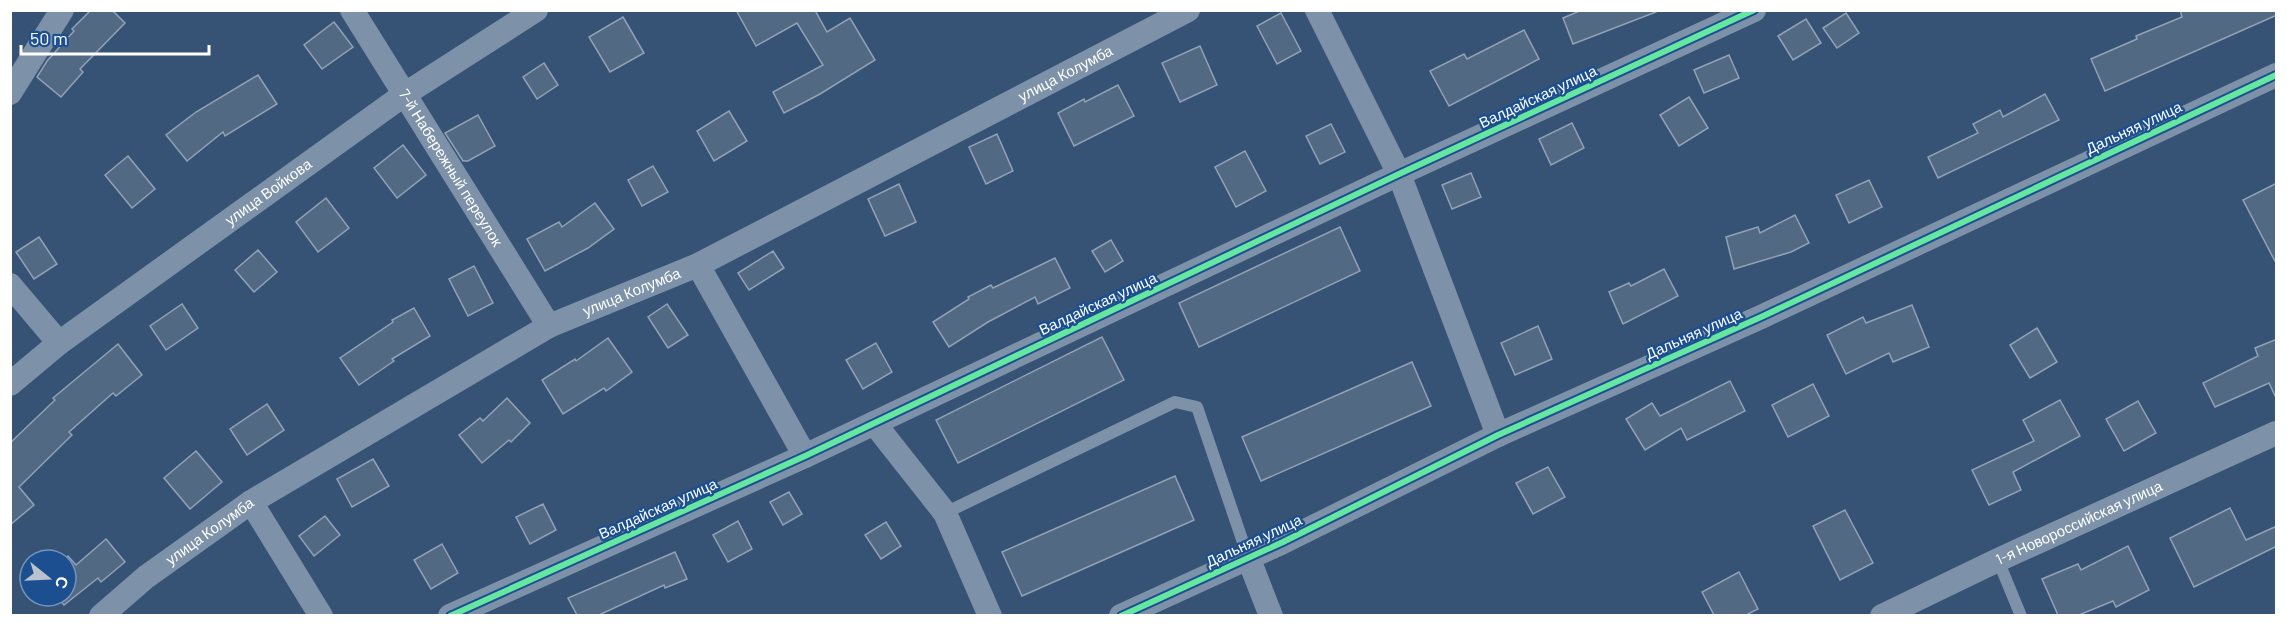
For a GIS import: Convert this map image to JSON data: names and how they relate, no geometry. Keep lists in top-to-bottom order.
{
  "streets": {
    "street": [
      "улица Колумба",
      "Валдайская улица",
      "Дальняя улица",
      "7-й Набережный переулок",
      "улица Войкова",
      "1-я Новороссийская улица"
    ]
  },
  "crossings": [
    ["улица Колумба", "7-й Набережный переулок"],
    ["7-й Набережный переулок", "улица Войкова"]
  ],
  "scale_bar": "50 m",
  "north": "right"
}
